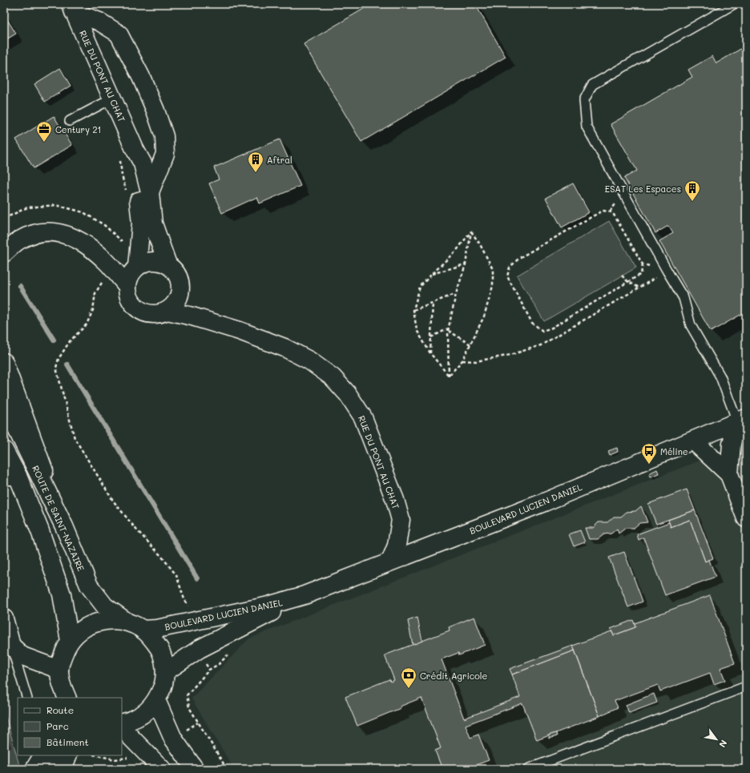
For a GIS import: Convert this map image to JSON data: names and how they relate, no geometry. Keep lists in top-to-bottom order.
{
  "streets": {
    "street": ["RUE DU PONT AU CHAT", "BOULEVARD LUCIEN DANIEL", "ROUTE DE SAINT-NAZAIRE"]
  },
  "crossings": [
    ["RUE DU PONT AU CHAT", "BOULEVARD LUCIEN DANIEL"],
    ["BOULEVARD LUCIEN DANIEL", "ROUTE DE SAINT-NAZAIRE"]
  ],
  "places": {
    "office": ["Century 21"],
    "building": ["Aftral", "ESAT Les Espaces"],
    "bus stop": ["Méline"],
    "bank": ["Crédit Agricole"]
  },
  "legend": ["Route", "Parc", "Bâtiment"],
  "north": "bottom right"
}
